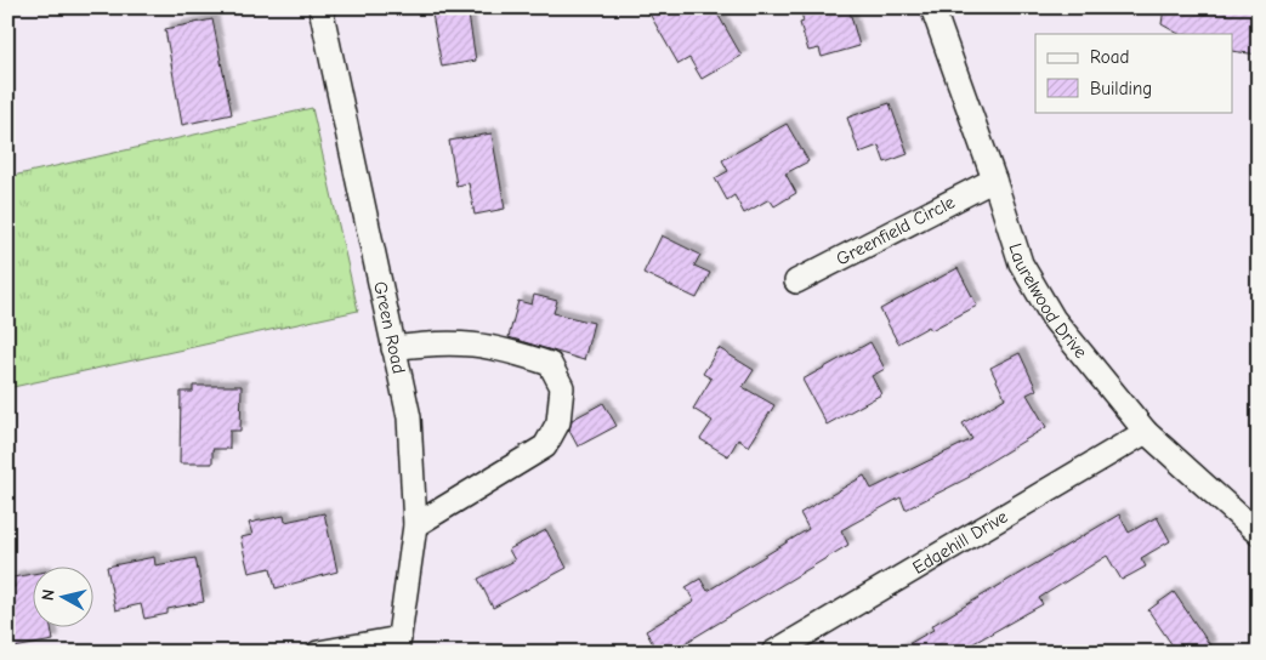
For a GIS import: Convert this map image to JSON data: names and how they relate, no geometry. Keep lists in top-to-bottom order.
{
  "streets": {
    "street": [
      "Greenfield Circle",
      "Laurelwood Drive",
      "Green Road",
      "Edgehill Drive"
    ]
  },
  "crossings": [
    ["Greenfield Circle", "Laurelwood Drive"],
    ["Laurelwood Drive", "Edgehill Drive"]
  ],
  "legend": ["Road", "Building"],
  "north": "left"
}
